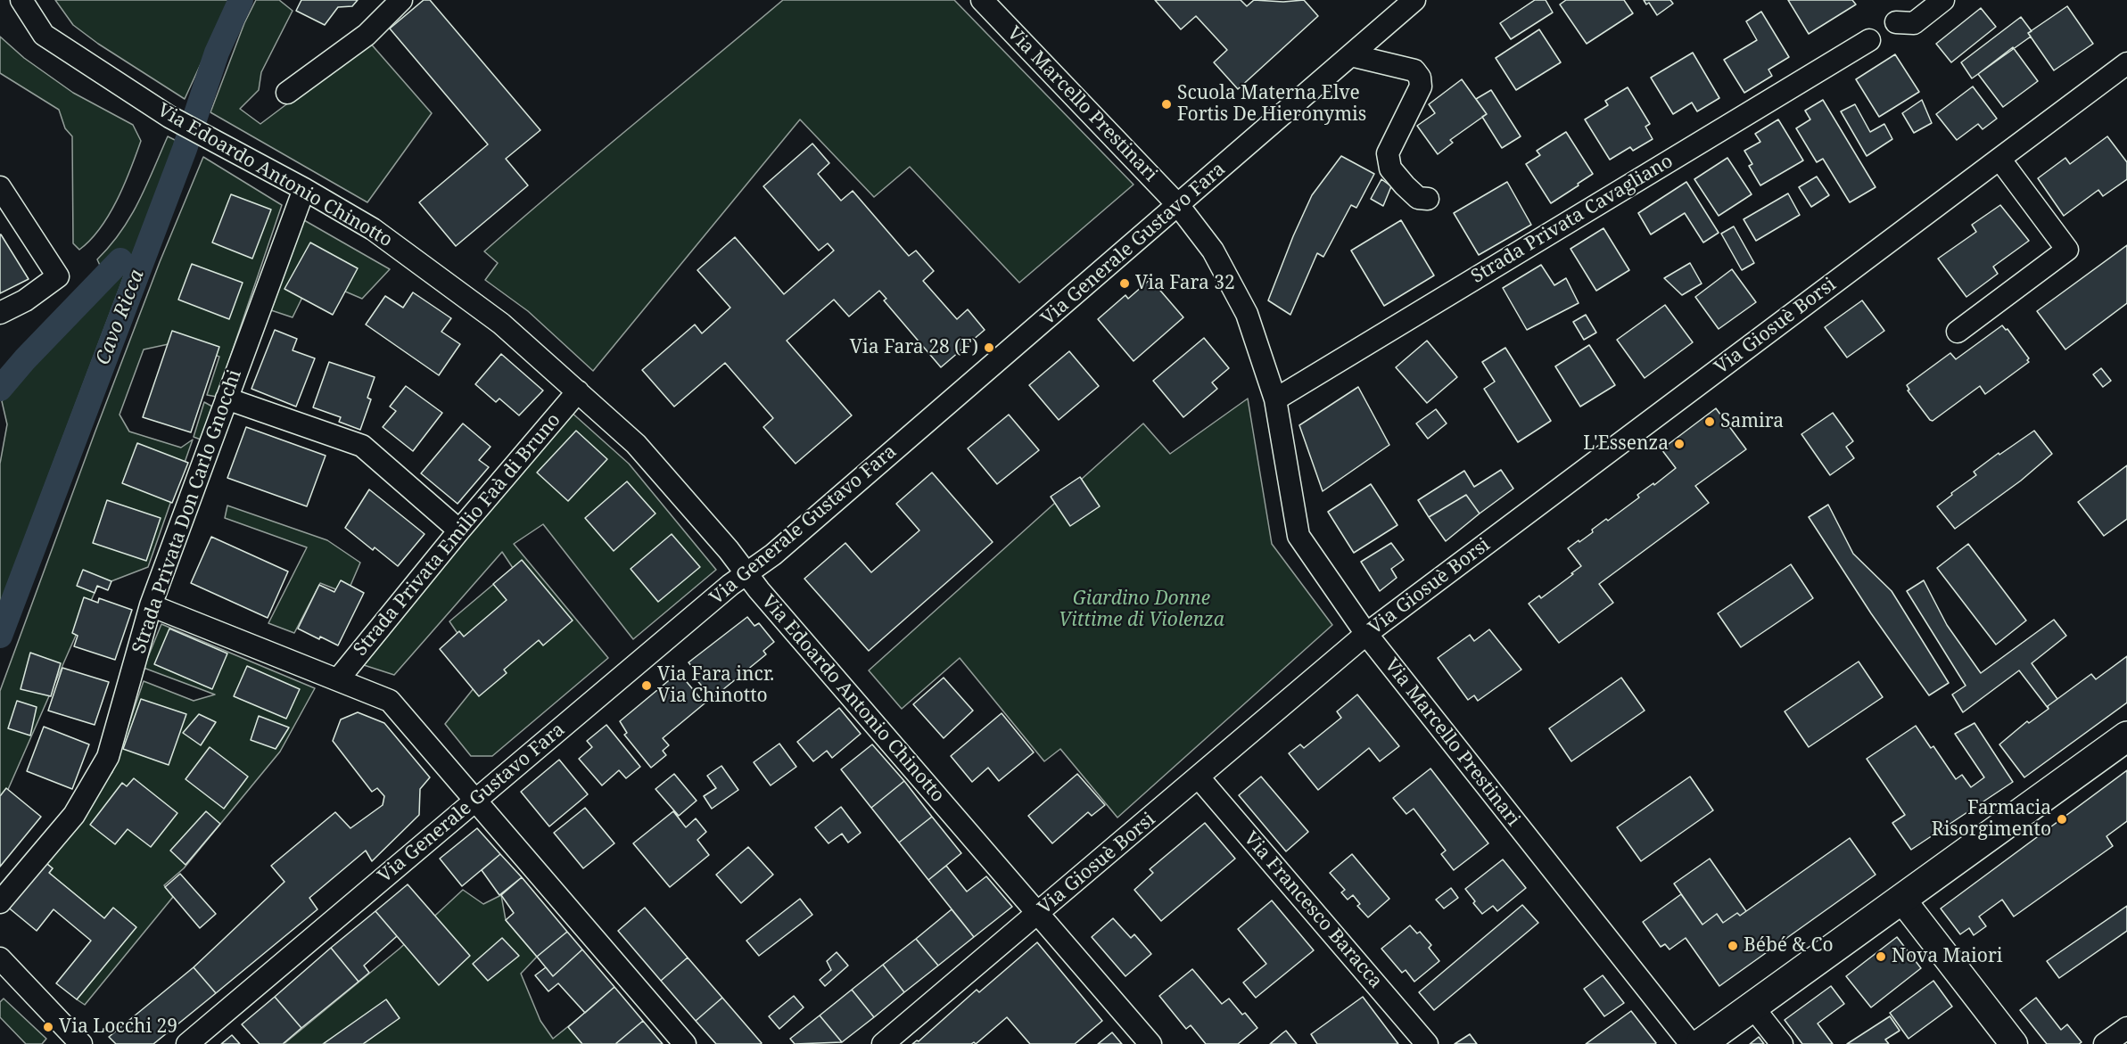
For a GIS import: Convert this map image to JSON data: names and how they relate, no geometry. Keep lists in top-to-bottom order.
{
  "streets": {
    "street": [
      "Via Marcello Prestinari",
      "Via Edoardo Antonio Chinotto",
      "Strada Privata Cavagliano",
      "Via Generale Gustavo Fara",
      "Via Giosuè Borsi",
      "Strada Privata Don Carlo Gnocchi",
      "Strada Privata Emilio Faà di Bruno",
      "Via Francesco Baracca"
    ]
  },
  "crossings": [
    ["Via Marcello Prestinari", "Strada Privata Cavagliano"],
    ["Via Marcello Prestinari", "Via Generale Gustavo Fara"],
    ["Via Marcello Prestinari", "Via Giosuè Borsi"],
    ["Via Edoardo Antonio Chinotto", "Via Generale Gustavo Fara"],
    ["Via Edoardo Antonio Chinotto", "Via Giosuè Borsi"],
    ["Via Edoardo Antonio Chinotto", "Strada Privata Don Carlo Gnocchi"],
    ["Via Edoardo Antonio Chinotto", "Strada Privata Emilio Faà di Bruno"],
    ["Via Giosuè Borsi", "Via Francesco Baracca"]
  ],
  "water": ["Cavo Ricca"],
  "parks": ["Giardino Donne Vittime di Violenza"],
  "places": [
    "Scuola Materna Elve Fortis De Hieronymis",
    "Via Fara 32",
    "Via Fara 28 (F)",
    "Samira",
    "L'Essenza",
    "Via Fara incr. Via Chinotto",
    "Farmacia Risorgimento",
    "Bébé & Co",
    "Nova Maiori",
    "Via Locchi 29"
  ]
}
